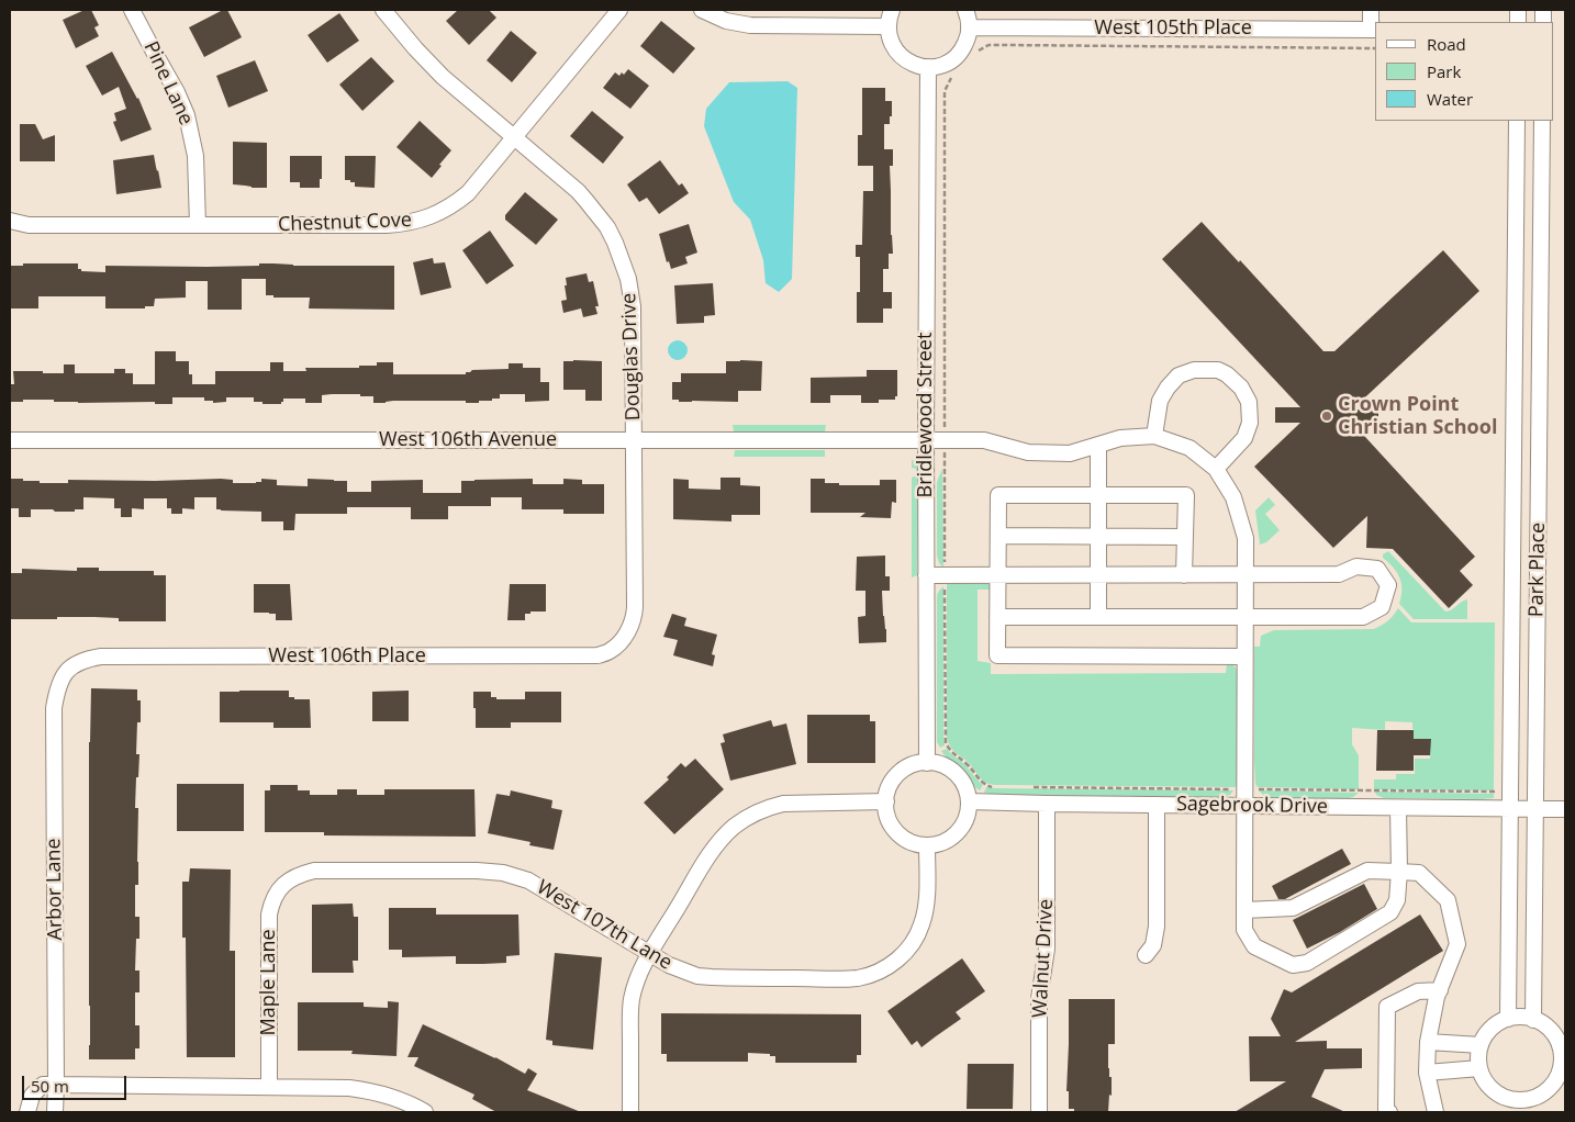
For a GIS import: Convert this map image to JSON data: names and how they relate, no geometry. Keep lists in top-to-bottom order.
{
  "streets": {
    "street": [
      "West 105th Place",
      "Pine Lane",
      "Chestnut Cove",
      "Douglas Drive",
      "Bridlewood Street",
      "West 106th Avenue",
      "Park Place",
      "West 106th Place",
      "Sagebrook Drive",
      "Arbor Lane",
      "West 107th Lane",
      "Walnut Drive",
      "Maple Lane"
    ]
  },
  "crossings": [
    ["Pine Lane", "Chestnut Cove"],
    ["Chestnut Cove", "Douglas Drive"],
    ["Douglas Drive", "West 106th Avenue"],
    ["Douglas Drive", "West 106th Place"],
    ["Bridlewood Street", "West 106th Avenue"],
    ["Bridlewood Street", "Sagebrook Drive"],
    ["Bridlewood Street", "West 107th Lane"],
    ["Park Place", "Sagebrook Drive"],
    ["West 106th Place", "Arbor Lane"],
    ["Sagebrook Drive", "West 107th Lane"],
    ["Sagebrook Drive", "Walnut Drive"],
    ["West 107th Lane", "Maple Lane"]
  ],
  "places": ["Crown Point Christian School"],
  "legend": ["Road", "Park", "Water"],
  "scale_bar": "50 m"
}
